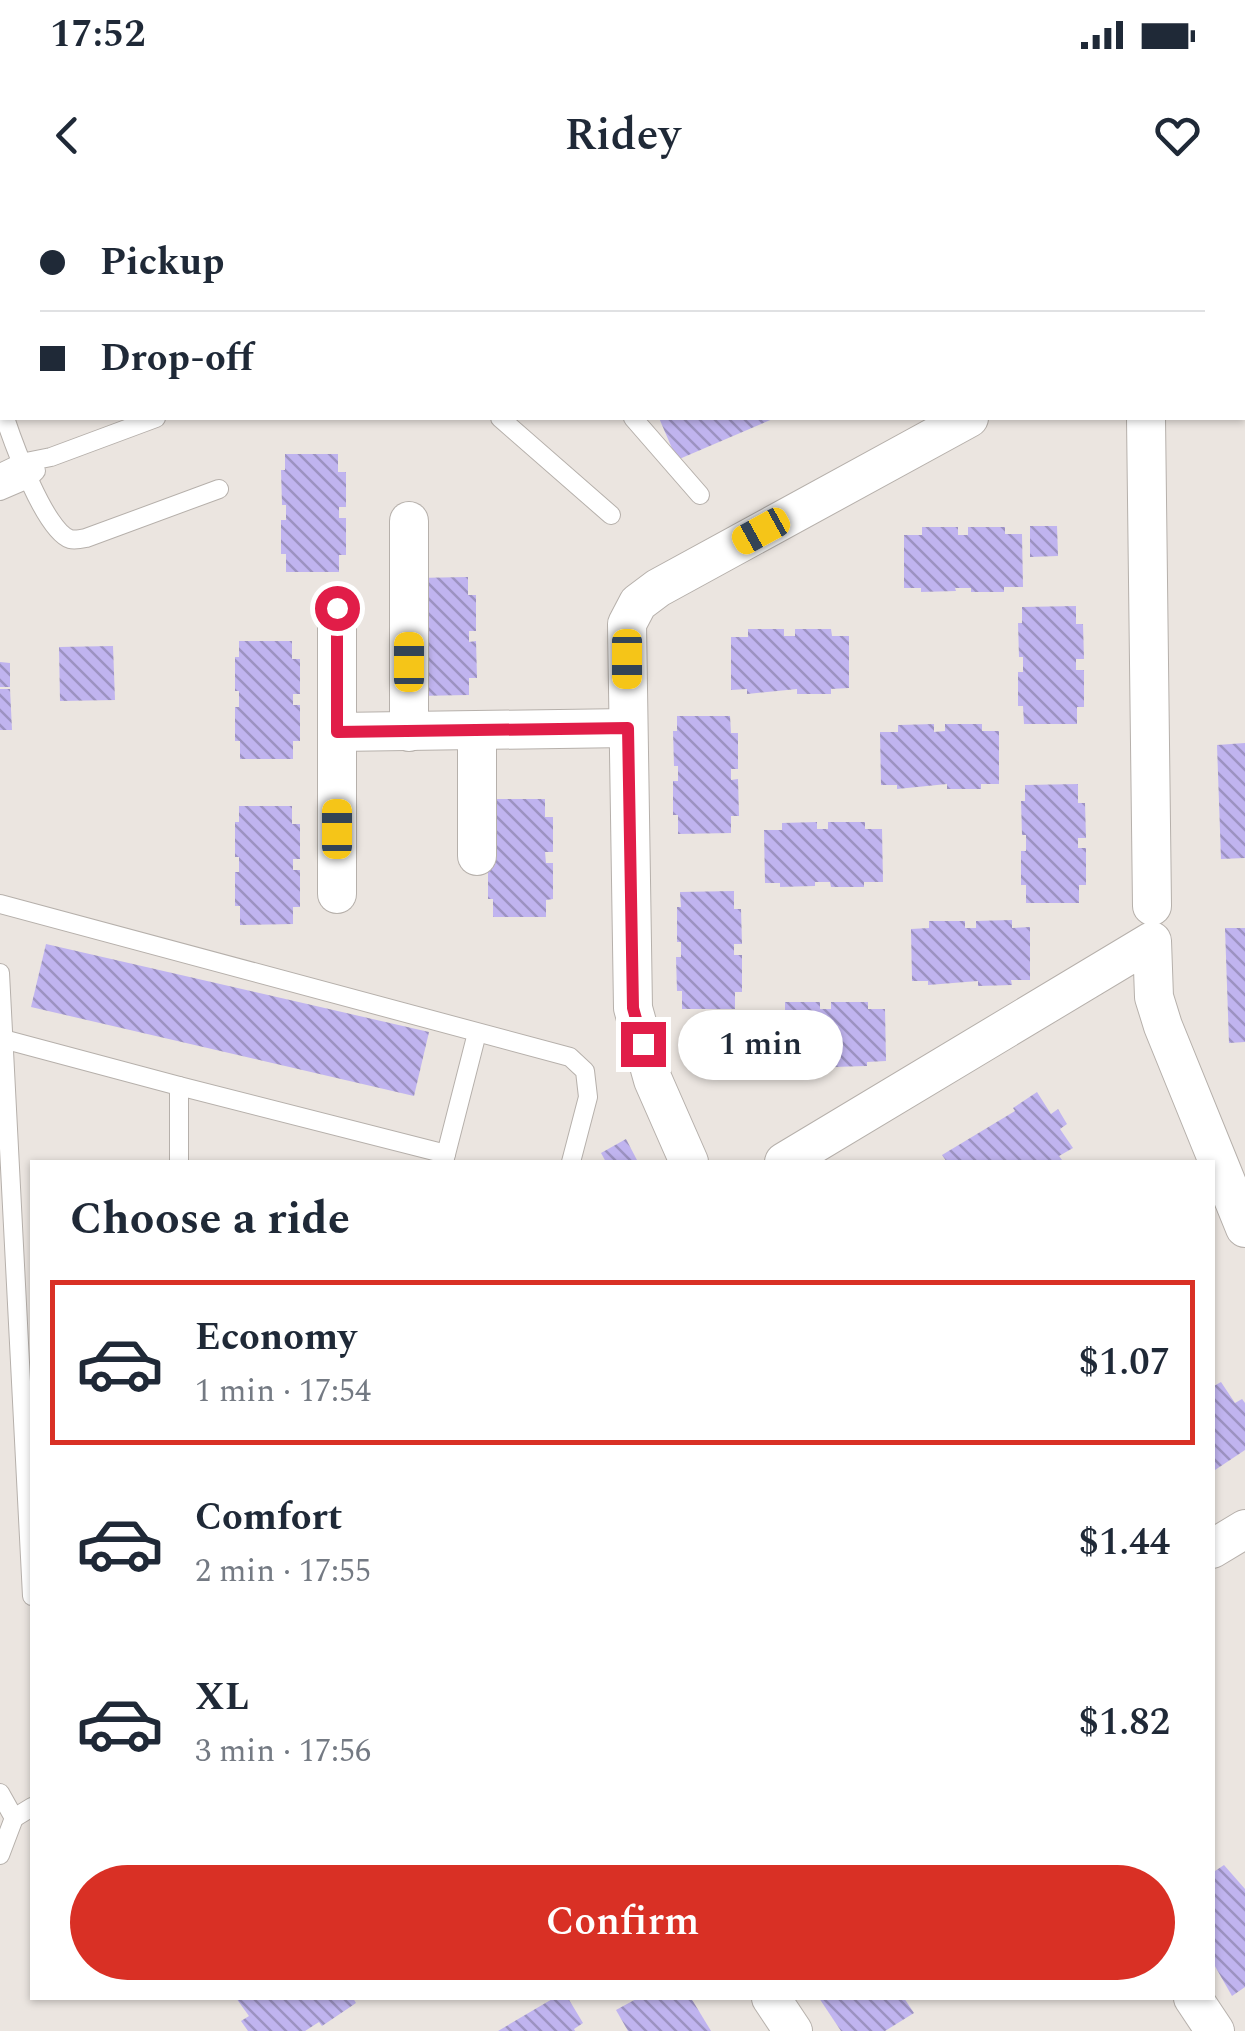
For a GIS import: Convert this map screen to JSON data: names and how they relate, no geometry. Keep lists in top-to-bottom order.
{
  "page": {
    "status": "17:52",
    "header": "Ridey",
    "banner": ["Pickup", "Drop-off"],
    "bubble": "1 min",
    "heading": "Choose a ride",
    "list": [
      {
        "name": "Economy",
        "note": "1 min · 17:54",
        "value": "$1.07"
      },
      {
        "name": "Comfort",
        "note": "2 min · 17:55",
        "value": "$1.44"
      },
      {
        "name": "XL",
        "note": "3 min · 17:56",
        "value": "$1.82"
      }
    ],
    "buttons": "Confirm"
  }
}
